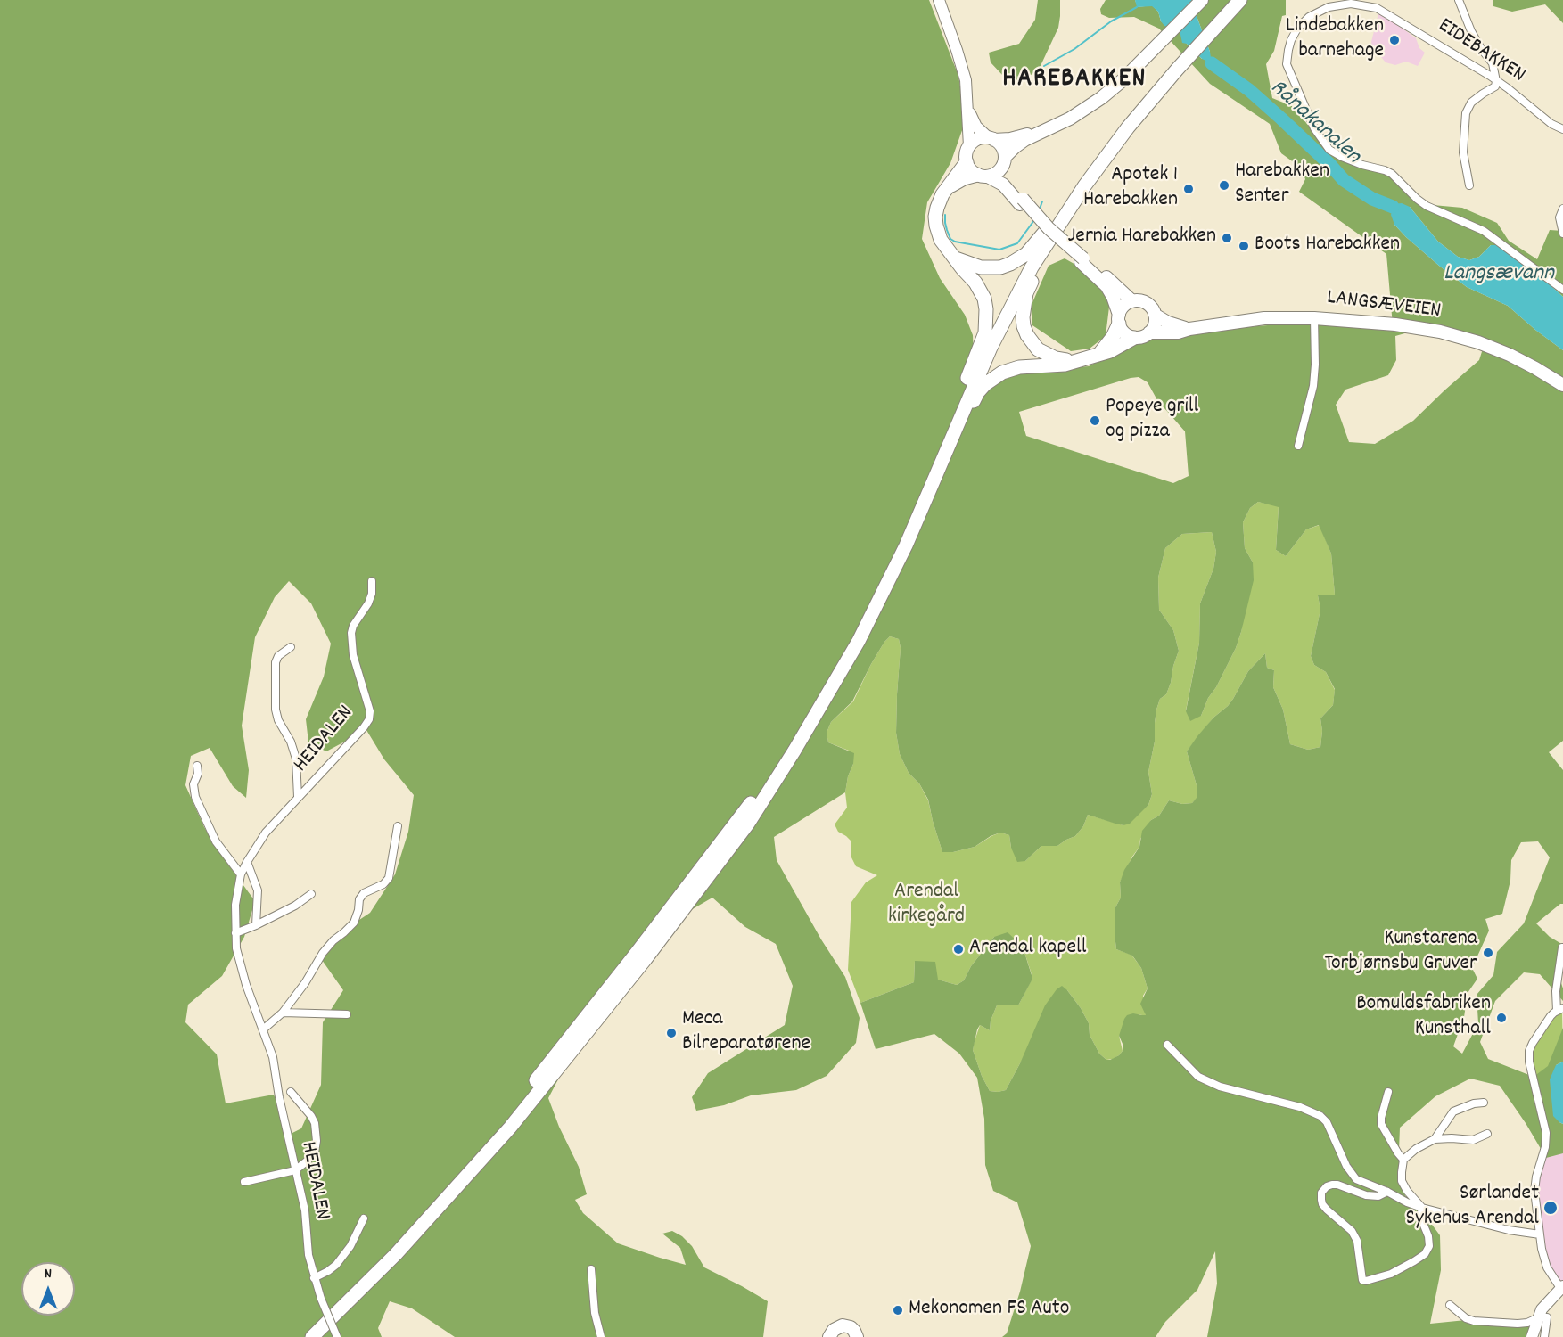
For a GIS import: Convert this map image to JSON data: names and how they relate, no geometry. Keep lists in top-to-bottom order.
{
  "streets": {
    "main road": ["LANGSÆVEIEN"],
    "street": ["EIDEBAKKEN", "HEIDALEN"]
  },
  "districts": ["HAREBAKKEN"],
  "water": ["Rånakanalen", "Langsævann"],
  "parks": ["Arendal kirkegård"],
  "places": [
    "Lindebakken barnehage",
    "Harebakken Senter",
    "Apotek 1 Harebakken",
    "Jernia Harebakken",
    "Boots Harebakken",
    "Popeye grill og pizza",
    "Arendal kapell",
    "Kunstarena Torbjørnsbu Gruver",
    "Bomuldsfabriken Kunsthall",
    "Meca Bilreparatørene",
    "Sørlandet Sykehus Arendal",
    "Mekonomen FS Auto"
  ],
  "north": "top"
}
